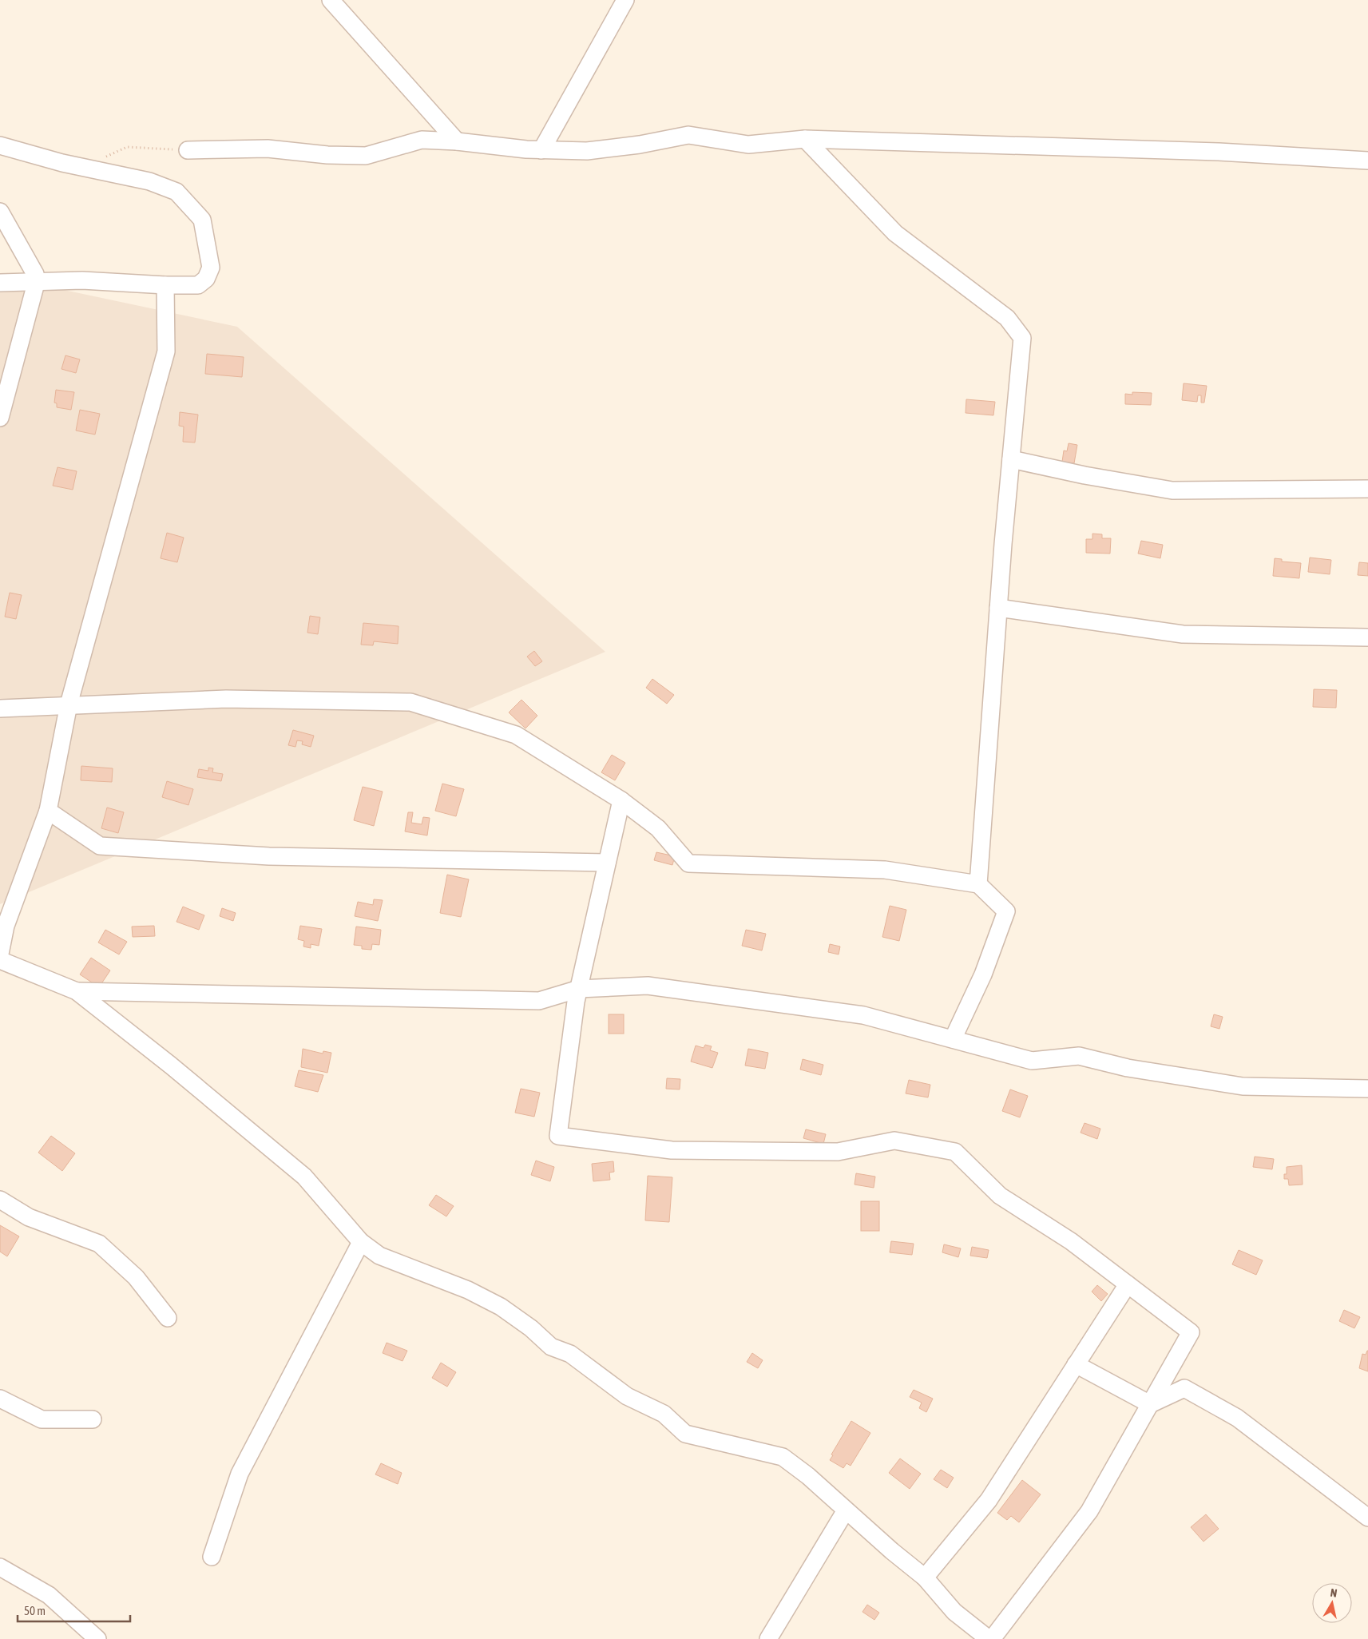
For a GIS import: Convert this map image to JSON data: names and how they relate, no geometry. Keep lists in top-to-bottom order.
{
  "scale_bar": "50 m",
  "north": "top"
}
